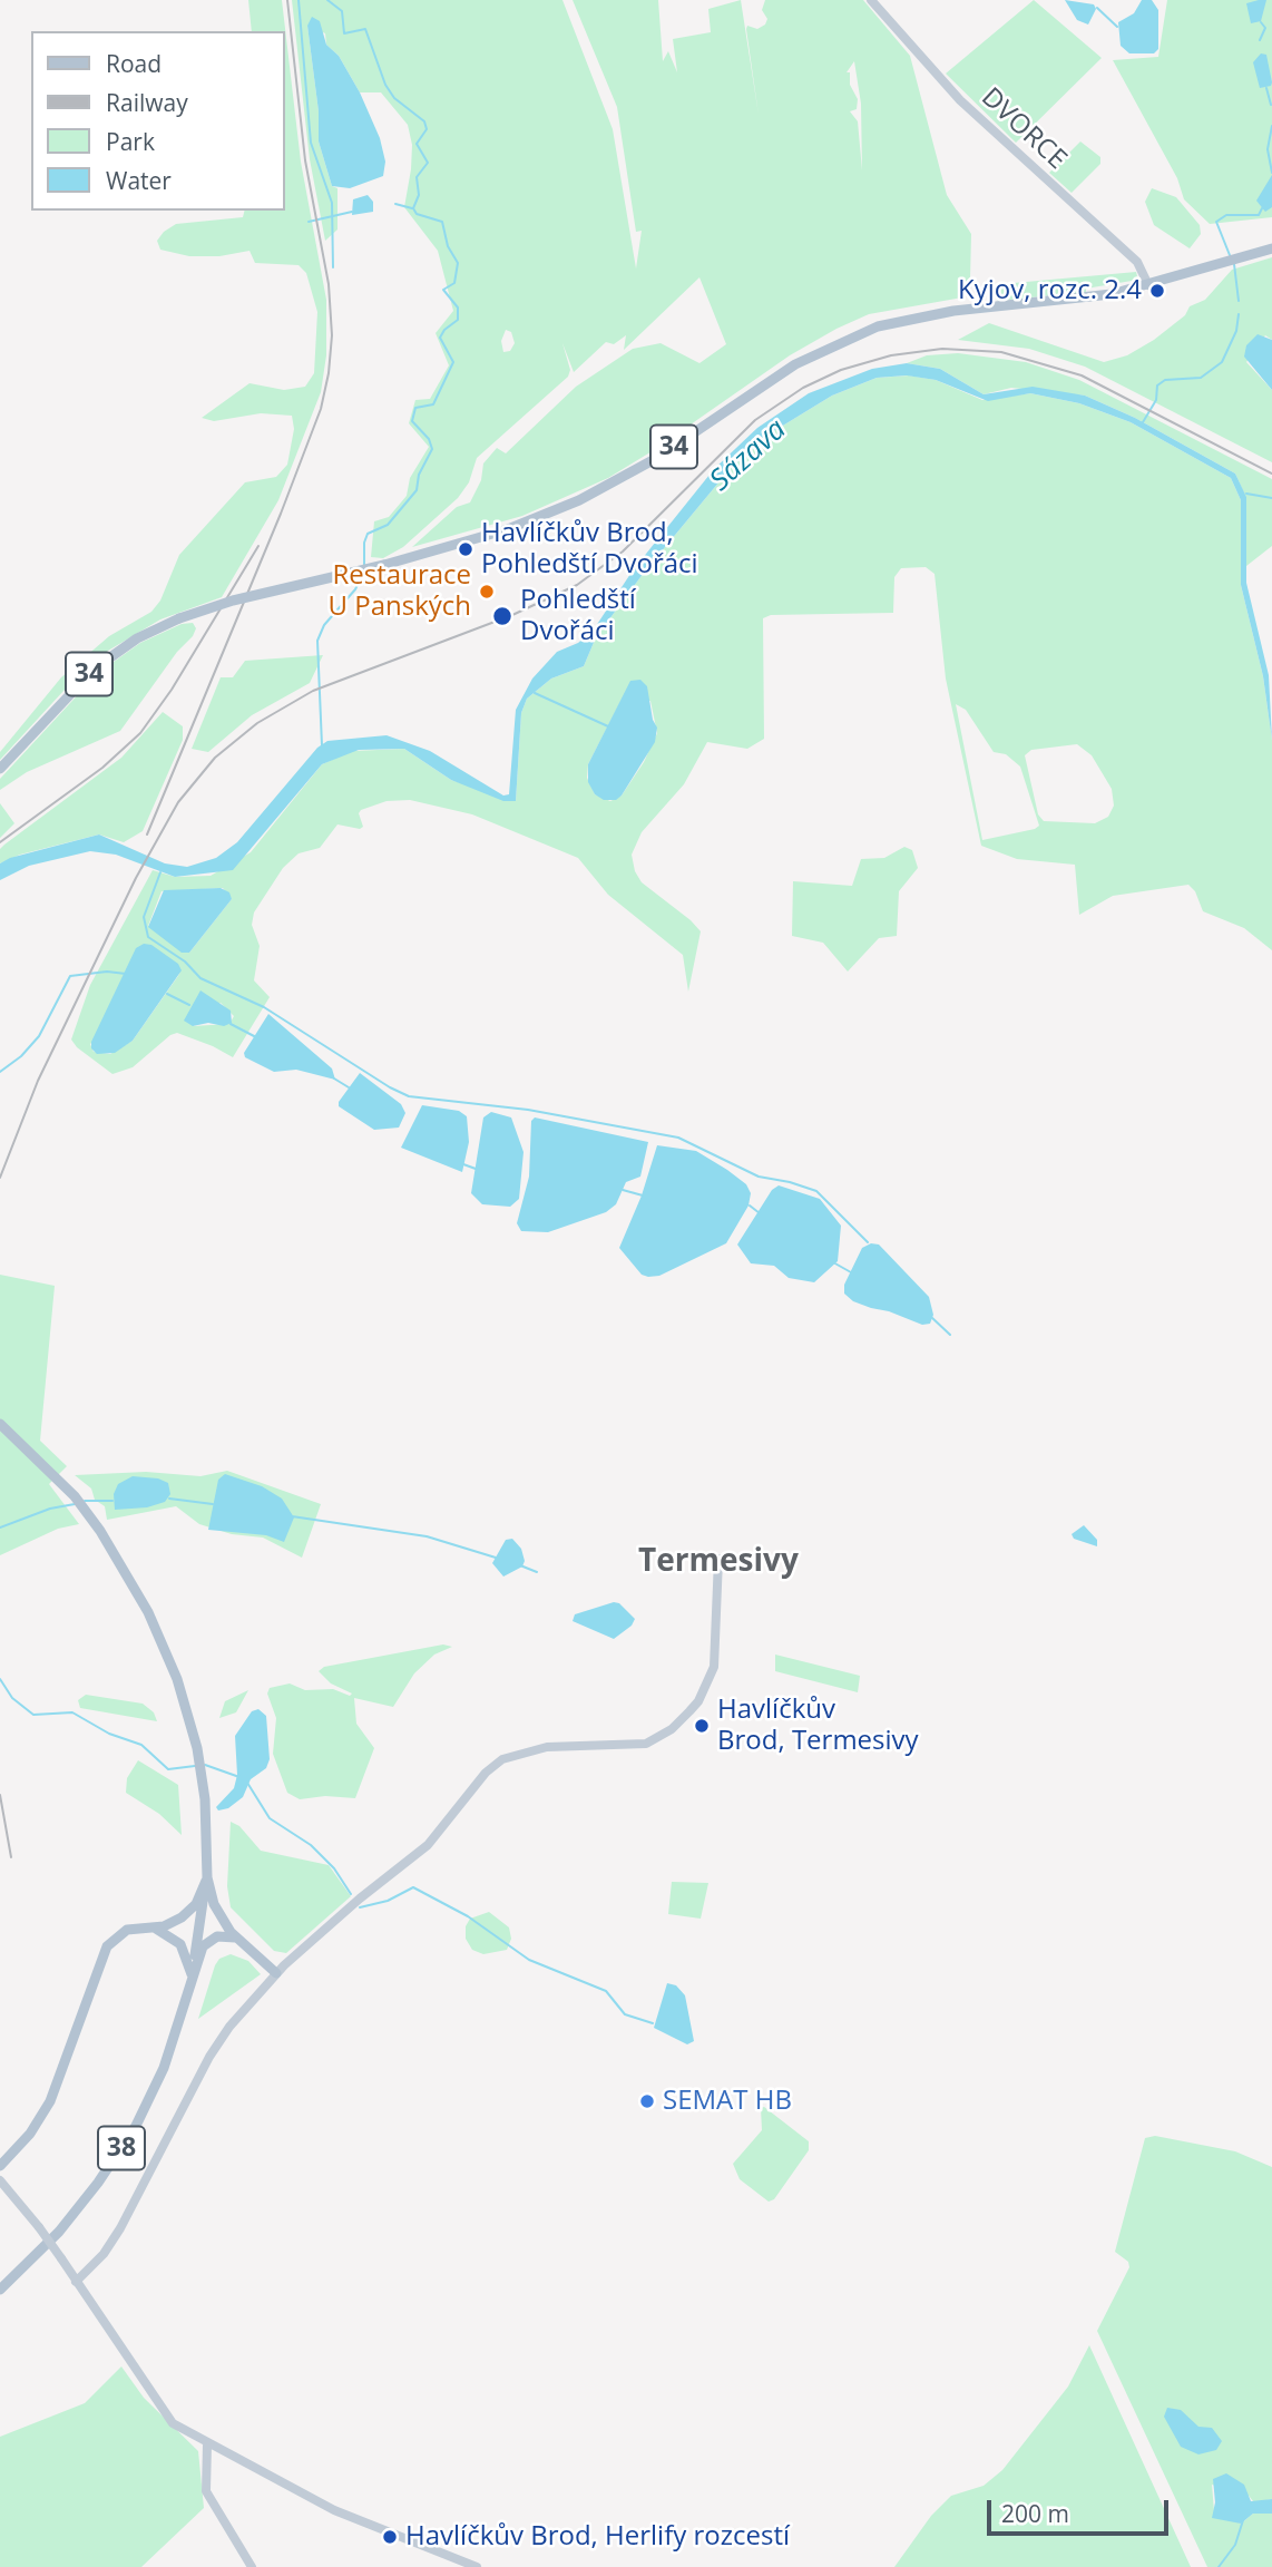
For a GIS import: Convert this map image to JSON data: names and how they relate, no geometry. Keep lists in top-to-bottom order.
{
  "streets": {
    "main road": ["34", "38"],
    "street": ["DVORCE"]
  },
  "crossings": [
    ["DVORCE", "34"]
  ],
  "districts": ["Termesivy"],
  "water": ["Sázava"],
  "places": [
    "Kyjov, rozc. 2.4",
    "Havlíčkův Brod, Pohledští Dvořáci",
    "Restaurace U Panských",
    "Pohledští Dvořáci",
    "Havlíčkův Brod, Termesivy",
    "SEMAT HB",
    "Havlíčkův Brod, Herlify rozcestí"
  ],
  "legend": [
    "Road",
    "Railway",
    "Park",
    "Water"
  ],
  "scale_bar": "200 m"
}
